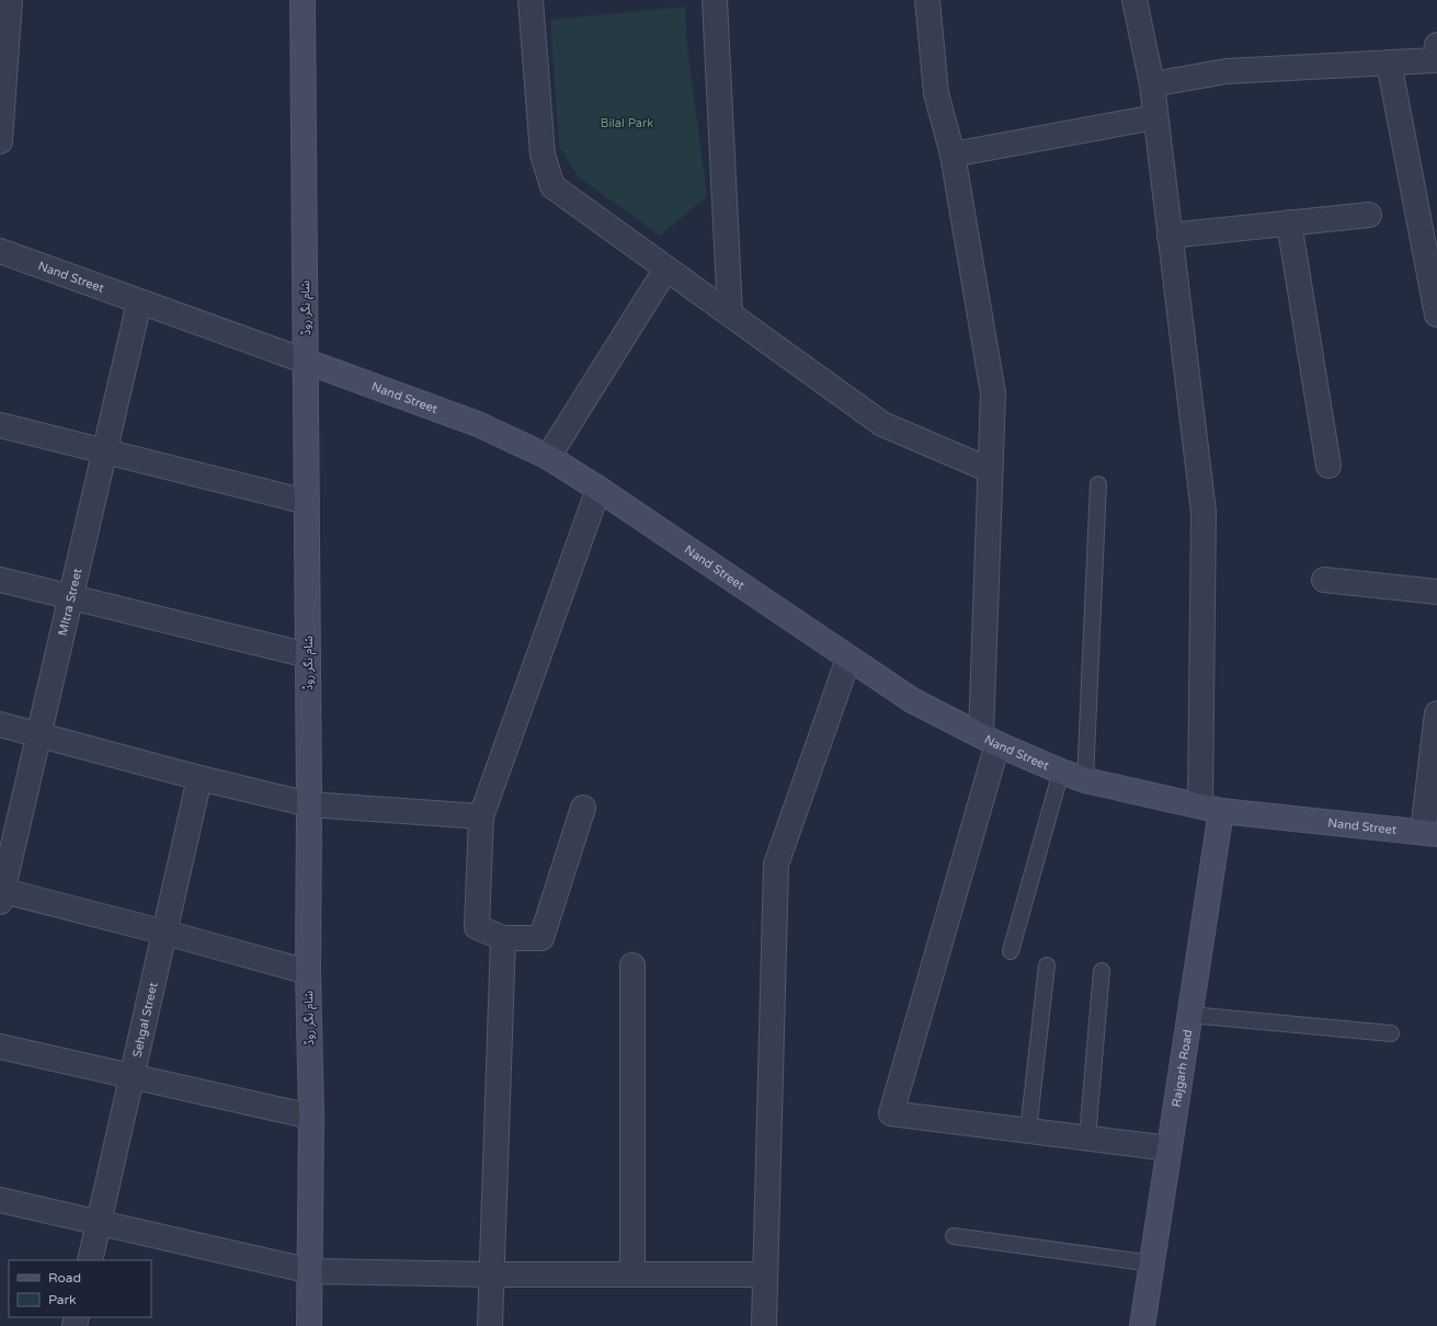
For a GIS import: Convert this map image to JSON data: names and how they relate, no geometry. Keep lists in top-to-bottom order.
{
  "streets": {
    "street": [
      "Nand Street",
      "شام نگر روڈ",
      "MItra Street",
      "Sehgal Street",
      "Rajgarh Road"
    ]
  },
  "crossings": [
    ["Nand Street", "شام نگر روڈ"],
    ["Nand Street", "MItra Street"],
    ["Nand Street", "Rajgarh Road"]
  ],
  "parks": ["Bilal Park"],
  "legend": ["Road", "Park"]
}
